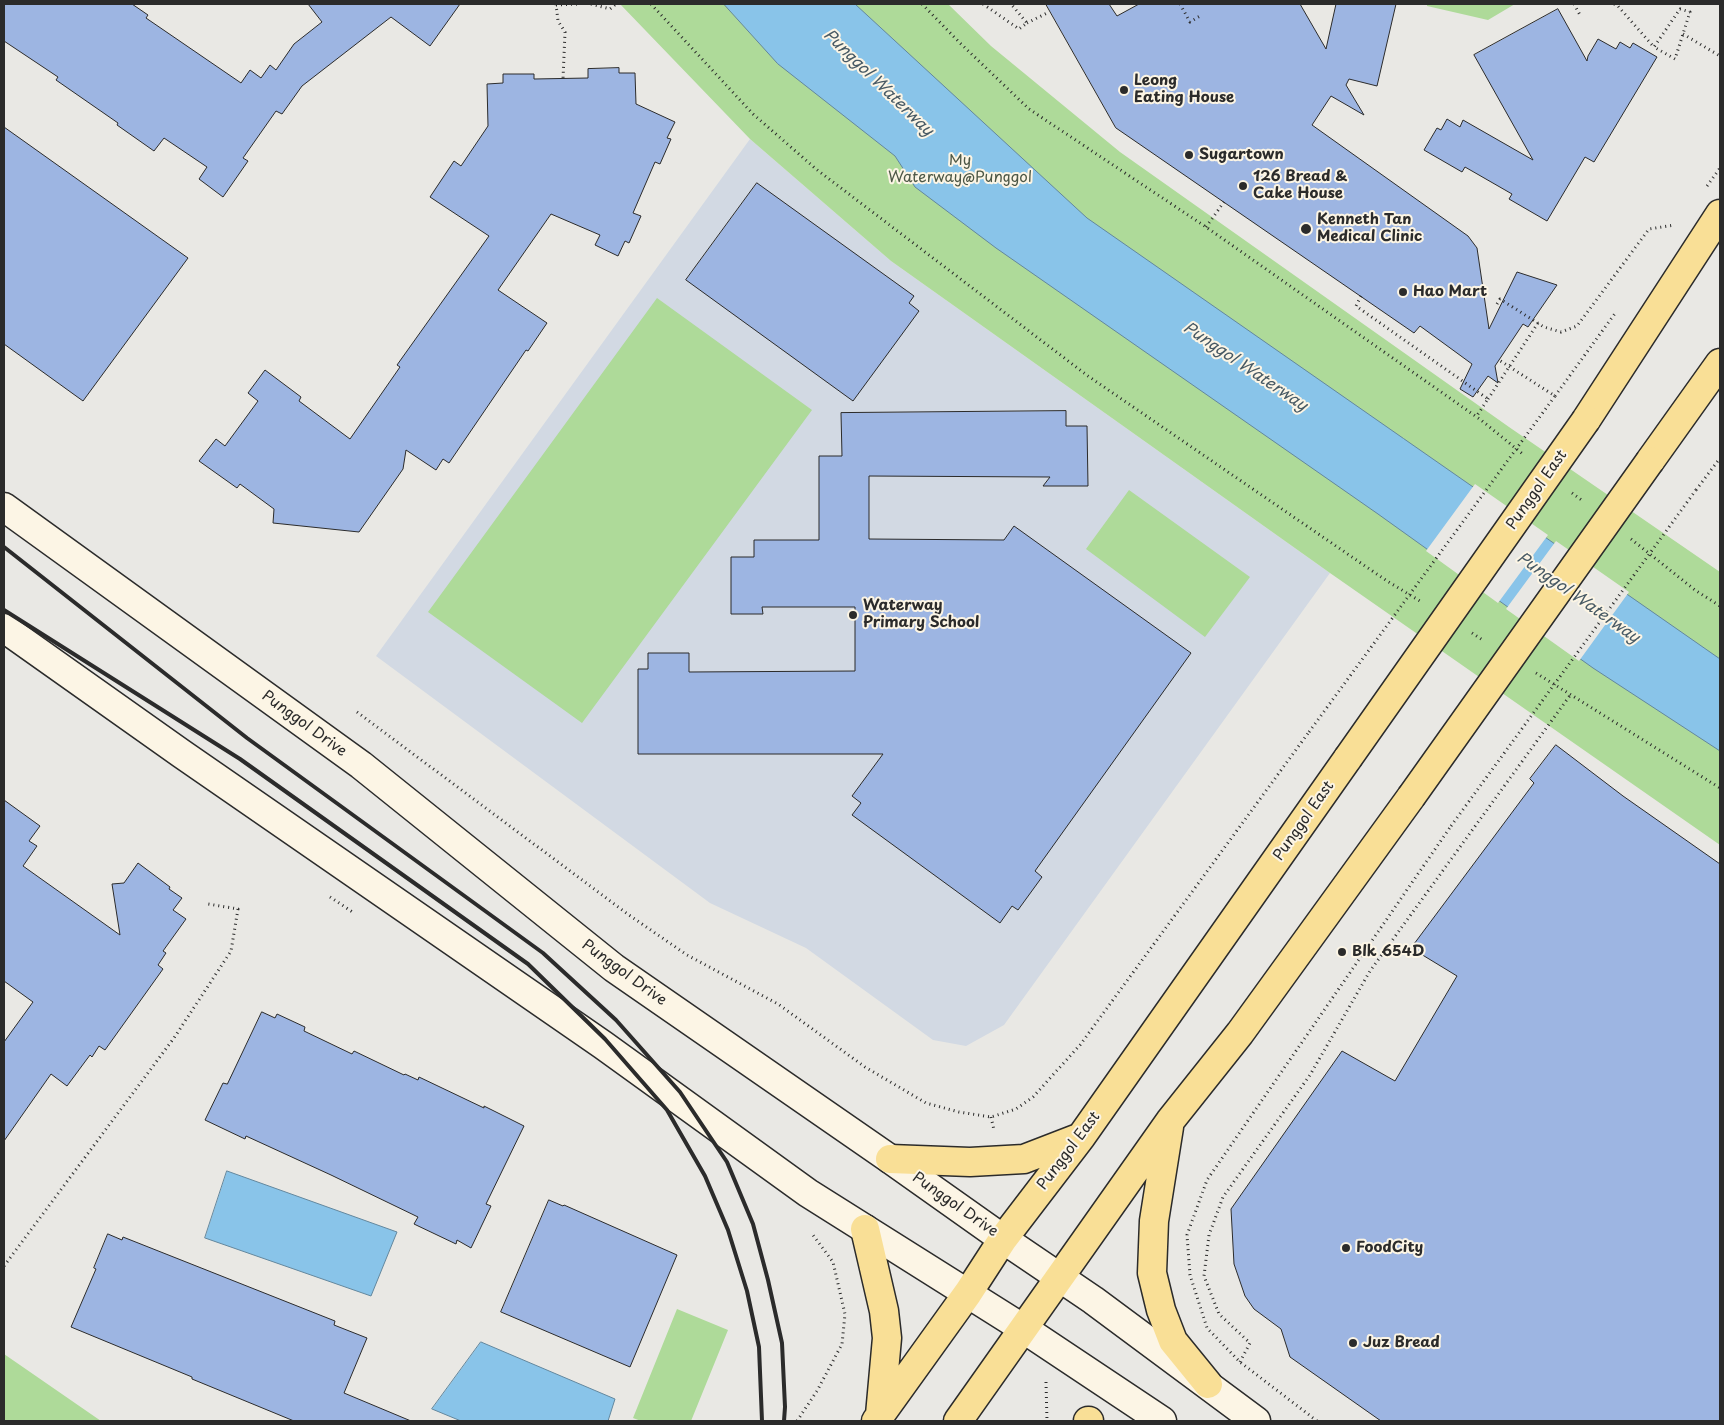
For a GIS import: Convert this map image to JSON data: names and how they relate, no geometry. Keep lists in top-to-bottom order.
{
  "streets": {
    "main road": ["Punggol East"],
    "street": ["Punggol Drive"]
  },
  "crossings": [
    ["Punggol East", "Punggol Drive"]
  ],
  "water": ["Punggol Waterway"],
  "parks": ["My Waterway@Punggol"],
  "places": [
    "Leong Eating House",
    "Sugartown",
    "126 Bread & Cake House",
    "Kenneth Tan Medical Clinic",
    "Hao Mart",
    "Waterway Primary School",
    "Blk 654D",
    "FoodCity",
    "Juz Bread"
  ]
}
